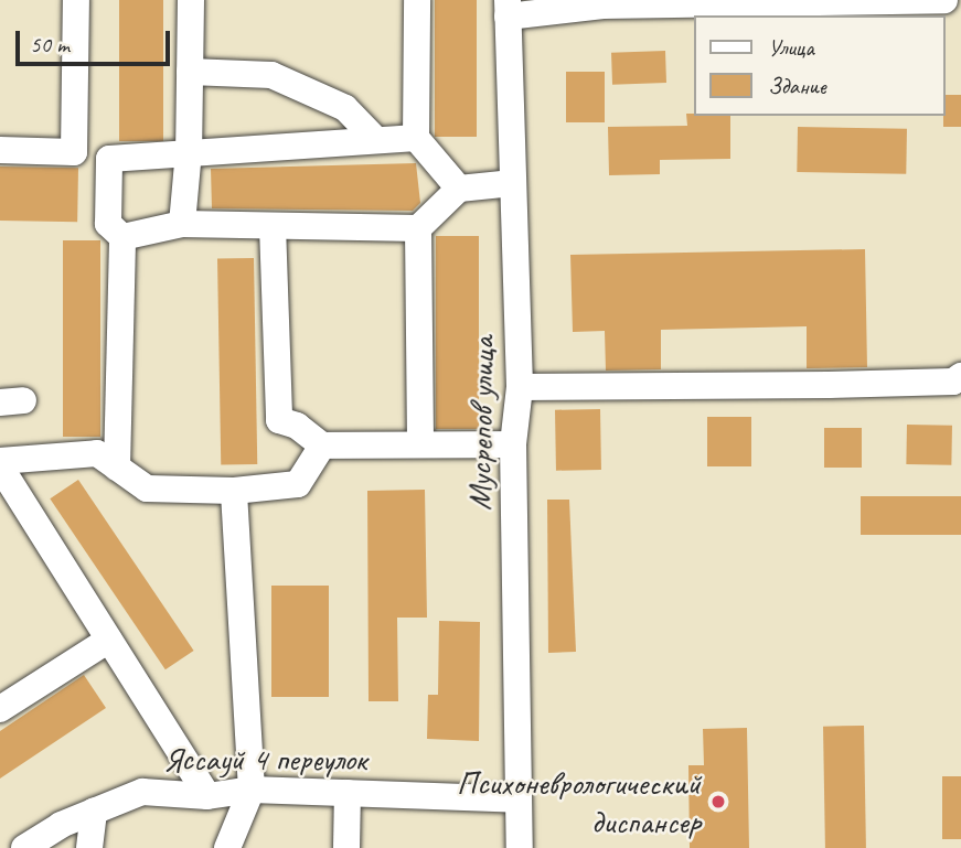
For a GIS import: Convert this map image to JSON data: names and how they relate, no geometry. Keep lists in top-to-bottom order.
{
  "streets": {
    "street": ["Мусрепов улица", "Яссауй 4 переулок"]
  },
  "crossings": [
    ["Мусрепов улица", "Яссауй 4 переулок"]
  ],
  "places": ["Психоневрологический диспансер"],
  "legend": ["Улица", "Здание"],
  "scale_bar": "50 m"
}
